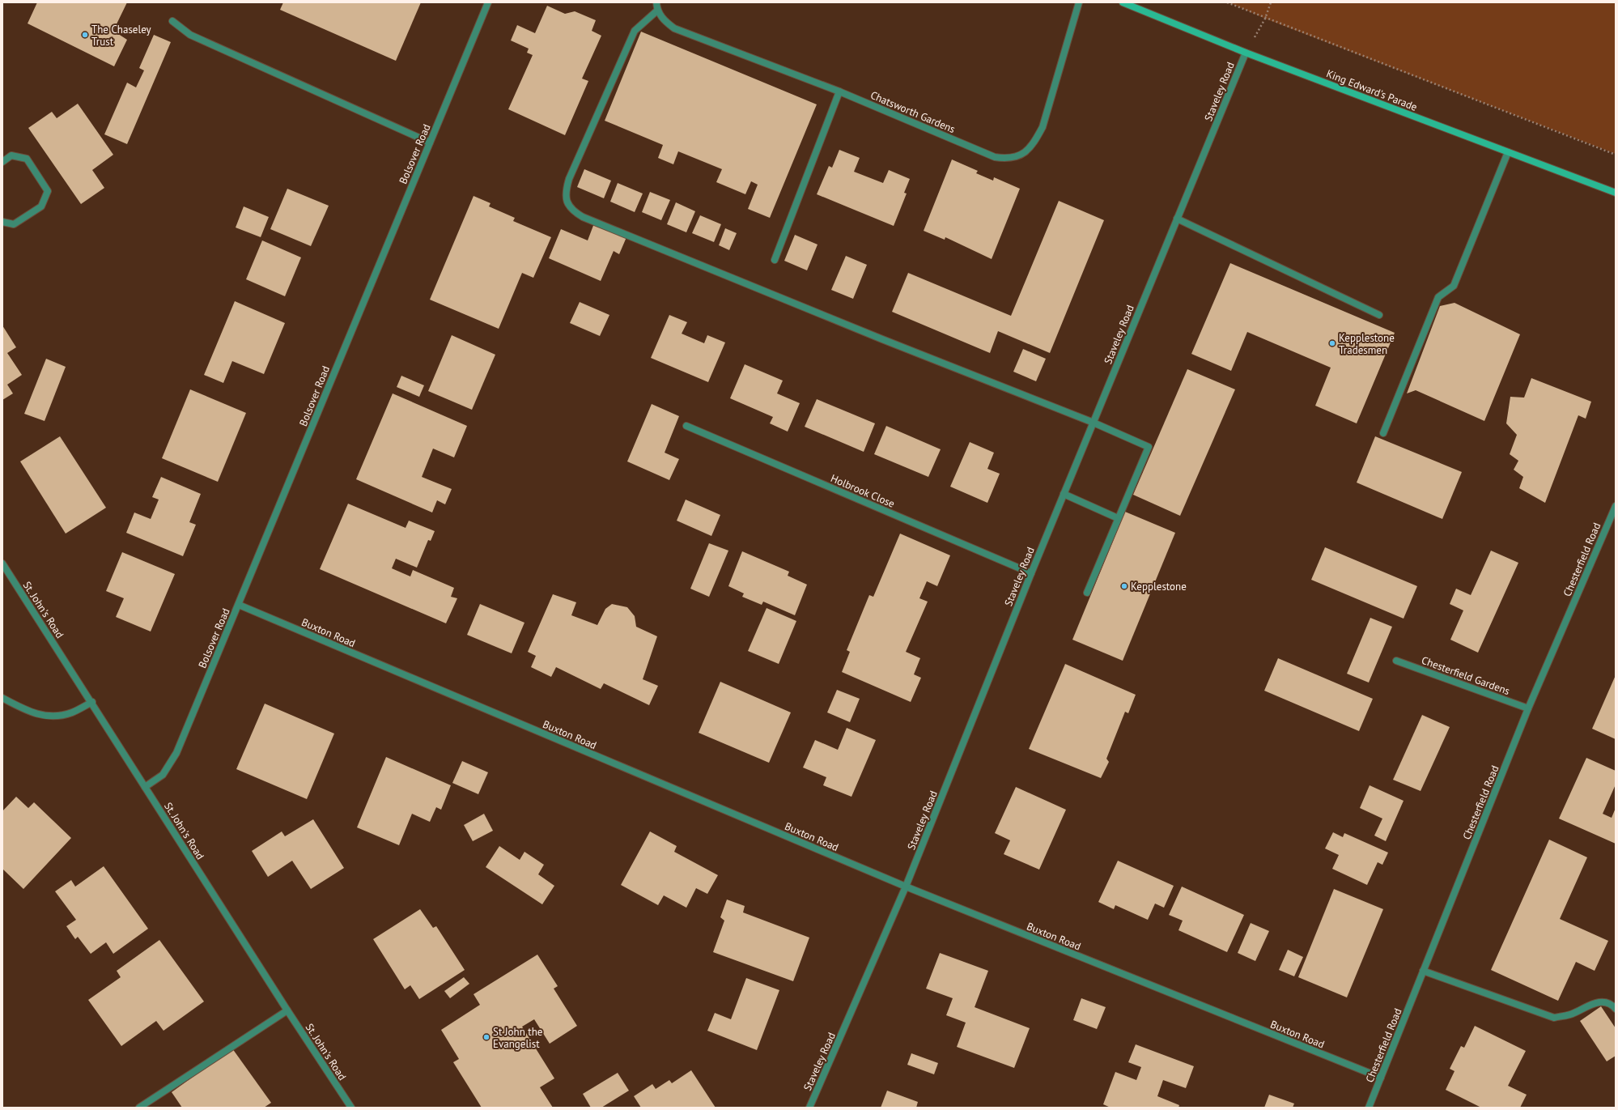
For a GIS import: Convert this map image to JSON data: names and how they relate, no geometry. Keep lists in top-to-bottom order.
{
  "streets": {
    "main road": ["King Edward's Parade"],
    "street": [
      "Staveley Road",
      "Chatsworth Gardens",
      "Bolsover Road",
      "Holbrook Close",
      "Chesterfield Road",
      "St. John's Road",
      "Buxton Road",
      "Chesterfield Gardens"
    ]
  },
  "crossings": [
    ["King Edward's Parade", "Staveley Road"],
    ["Staveley Road", "Holbrook Close"],
    ["Staveley Road", "Buxton Road"],
    ["Bolsover Road", "St. John's Road"],
    ["Bolsover Road", "Buxton Road"],
    ["Chesterfield Road", "Buxton Road"],
    ["Chesterfield Road", "Chesterfield Gardens"]
  ],
  "places": [
    "The Chaseley Trust",
    "Kepplestone Tradesmen",
    "Kepplestone",
    "St John the Evangelist"
  ]
}
